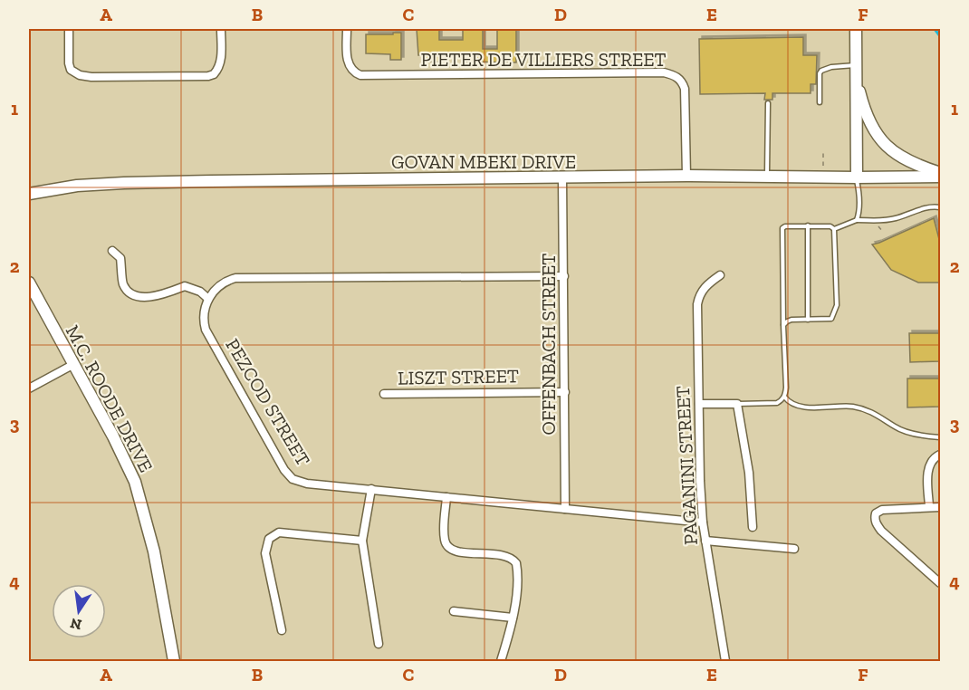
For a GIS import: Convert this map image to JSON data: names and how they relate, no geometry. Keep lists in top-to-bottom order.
{
  "streets": {
    "street": [
      "PIETER DE VILLIERS STREET",
      "GOVAN MBEKI DRIVE",
      "OFFENBACH STREET",
      "LISZT STREET",
      "M.C. ROODE DRIVE",
      "PEZCOD STREET",
      "PAGANINI STREET"
    ]
  },
  "crossings": [
    ["PIETER DE VILLIERS STREET", "GOVAN MBEKI DRIVE"],
    ["GOVAN MBEKI DRIVE", "OFFENBACH STREET"],
    ["OFFENBACH STREET", "LISZT STREET"],
    ["OFFENBACH STREET", "PEZCOD STREET"],
    ["PEZCOD STREET", "PAGANINI STREET"]
  ],
  "north": "bottom",
  "grid": {
    "columns": [
      "A",
      "B",
      "C",
      "D",
      "E",
      "F"
    ],
    "rows": [
      "1",
      "2",
      "3",
      "4"
    ]
  }
}
